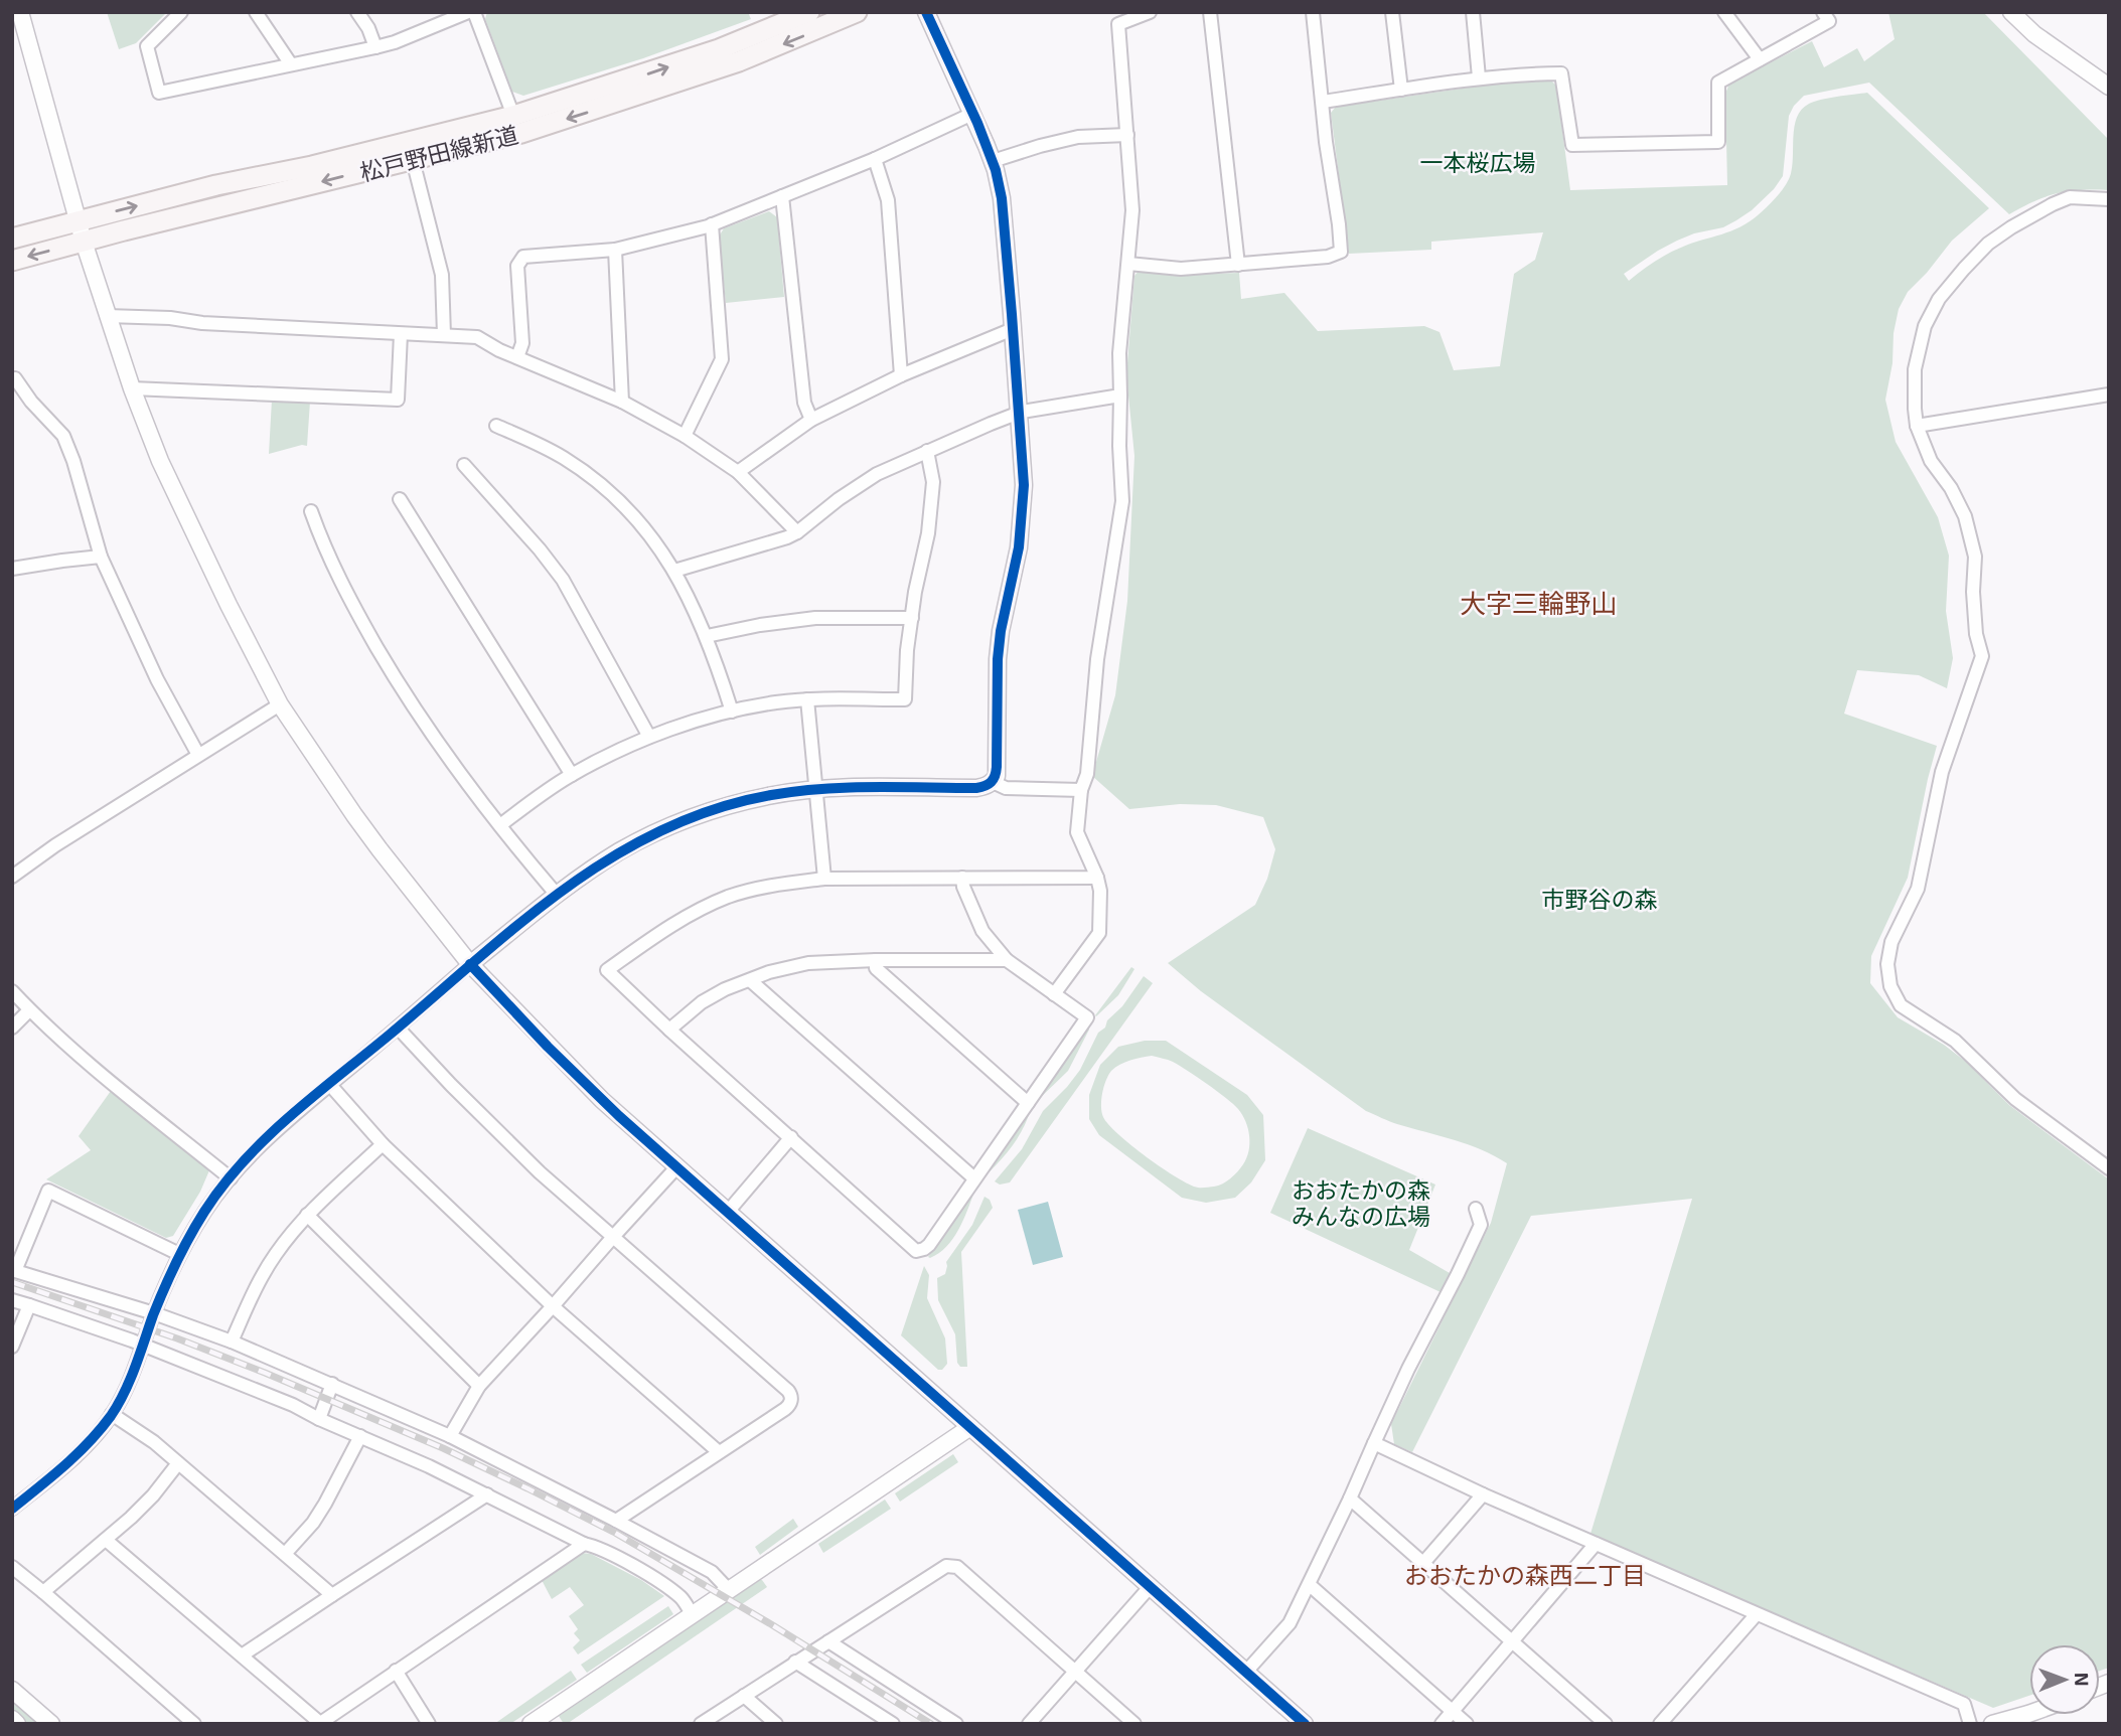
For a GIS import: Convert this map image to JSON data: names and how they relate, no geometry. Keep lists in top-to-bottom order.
{
  "streets": {
    "main road": ["松戸野田線新道"]
  },
  "districts": ["大字三輪野山", "おおたかの森西二丁目"],
  "parks": ["一本桜広場", "市野谷の森", "おおたかの森 みんなの広場"],
  "north": "right"
}
